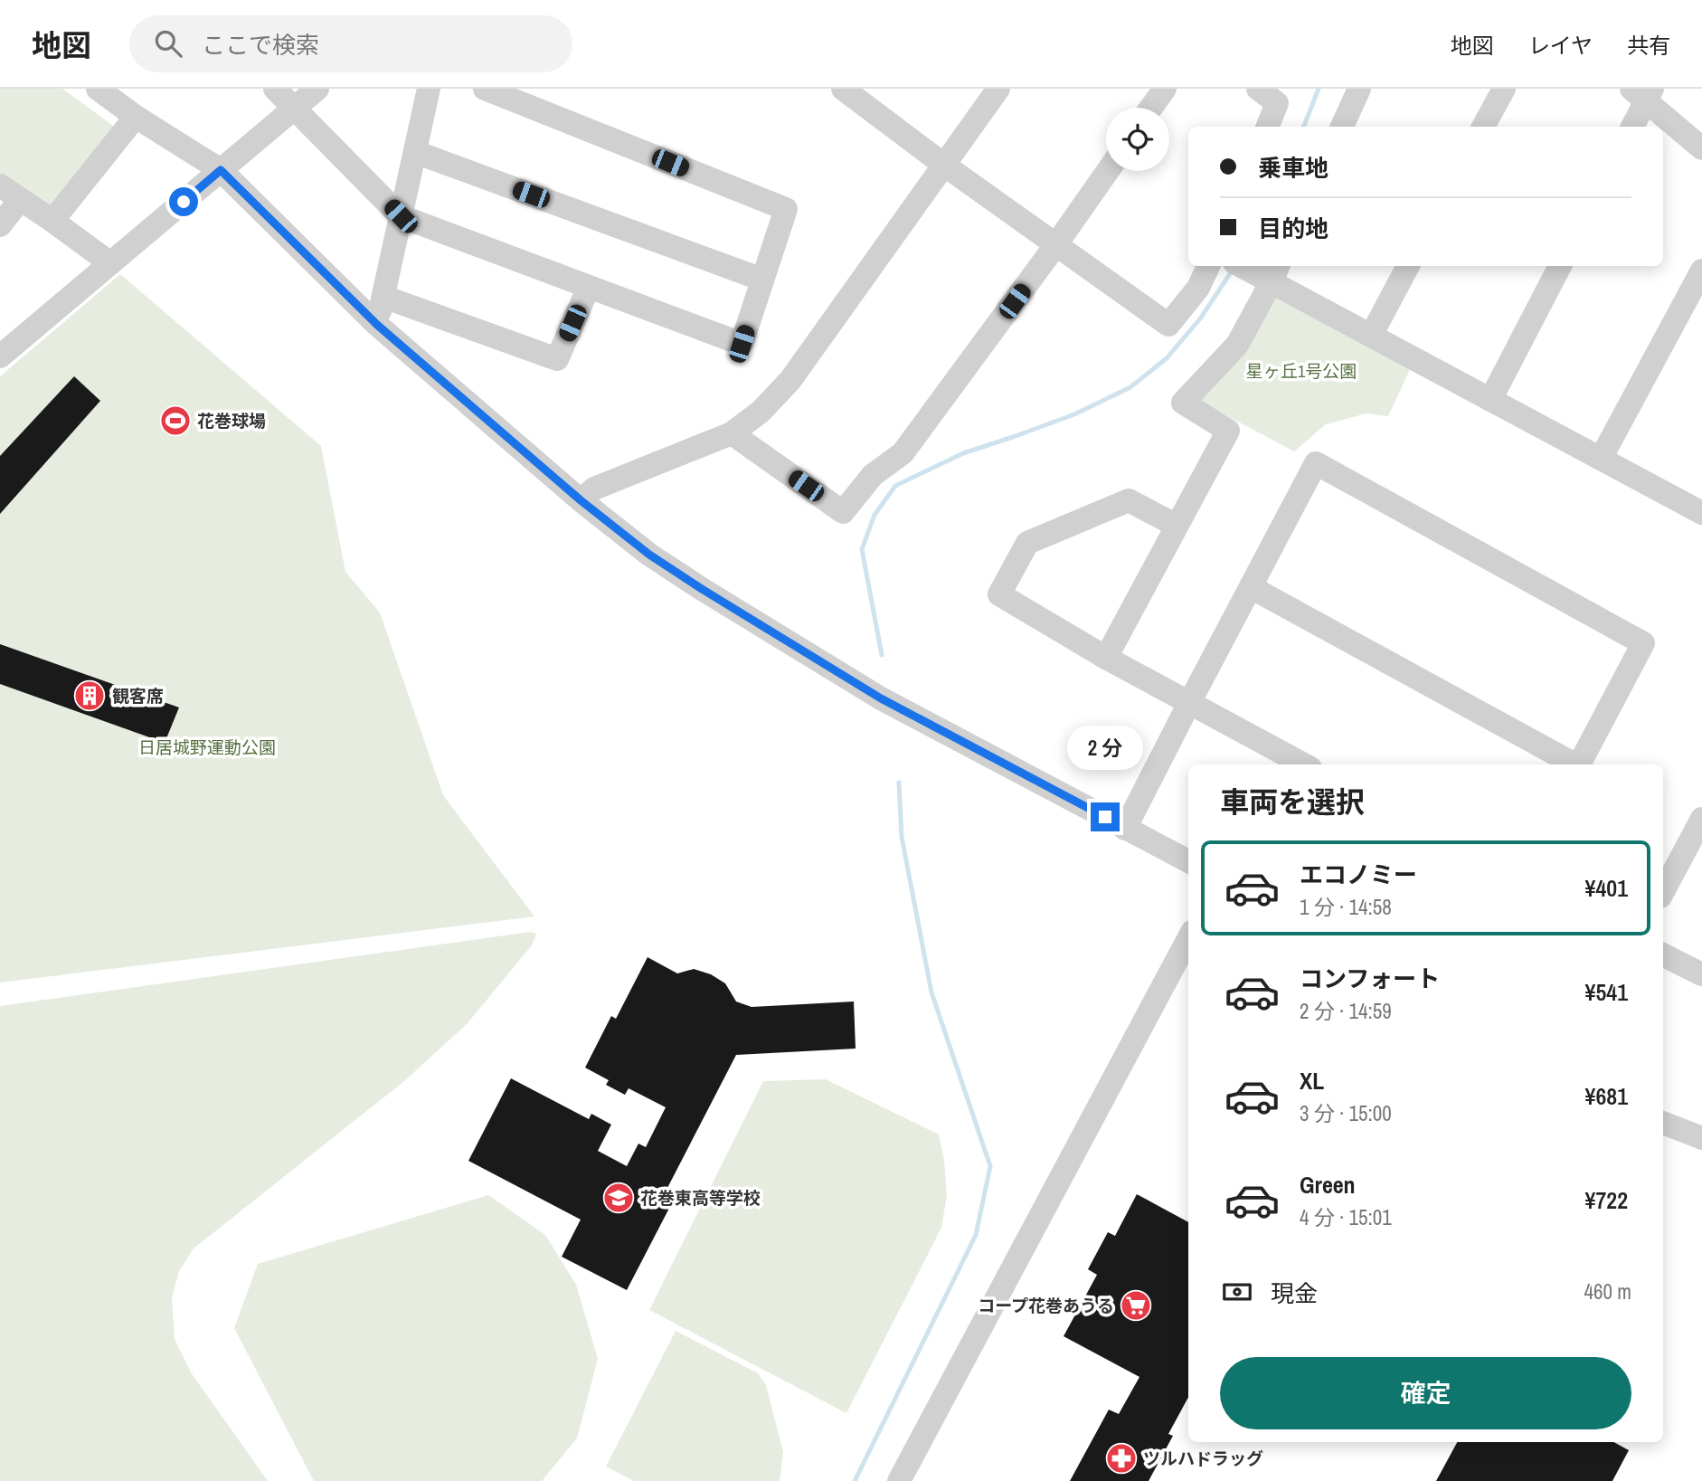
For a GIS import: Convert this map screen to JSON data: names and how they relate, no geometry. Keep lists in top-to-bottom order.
{
  "parks": ["星ヶ丘1号公園", "日居城野運動公園"],
  "places": {
    "sports": ["花巻球場"],
    "building": ["観客席"],
    "school or university": ["花巻東高等学校"],
    "supermarket": ["コープ花巻あうる"],
    "pharmacy": ["ツルハドラッグ"]
  },
  "page": {
    "header": "地図",
    "search": "ここで検索",
    "nav": ["地図", "レイヤ", "共有"],
    "banner": ["乗車地", "目的地"],
    "bubble": "2 分",
    "heading": "車両を選択",
    "list": [
      {
        "name": "エコノミー",
        "note": "1 分 · 14:58",
        "value": "¥401"
      },
      {
        "name": "コンフォート",
        "note": "2 分 · 14:59",
        "value": "¥541"
      },
      {
        "name": "XL",
        "note": "3 分 · 15:00",
        "value": "¥681"
      },
      {
        "name": "Green",
        "note": "4 分 · 15:01",
        "value": "¥722"
      }
    ],
    "pay": ["現金", "460 m"],
    "buttons": "確定"
  }
}
